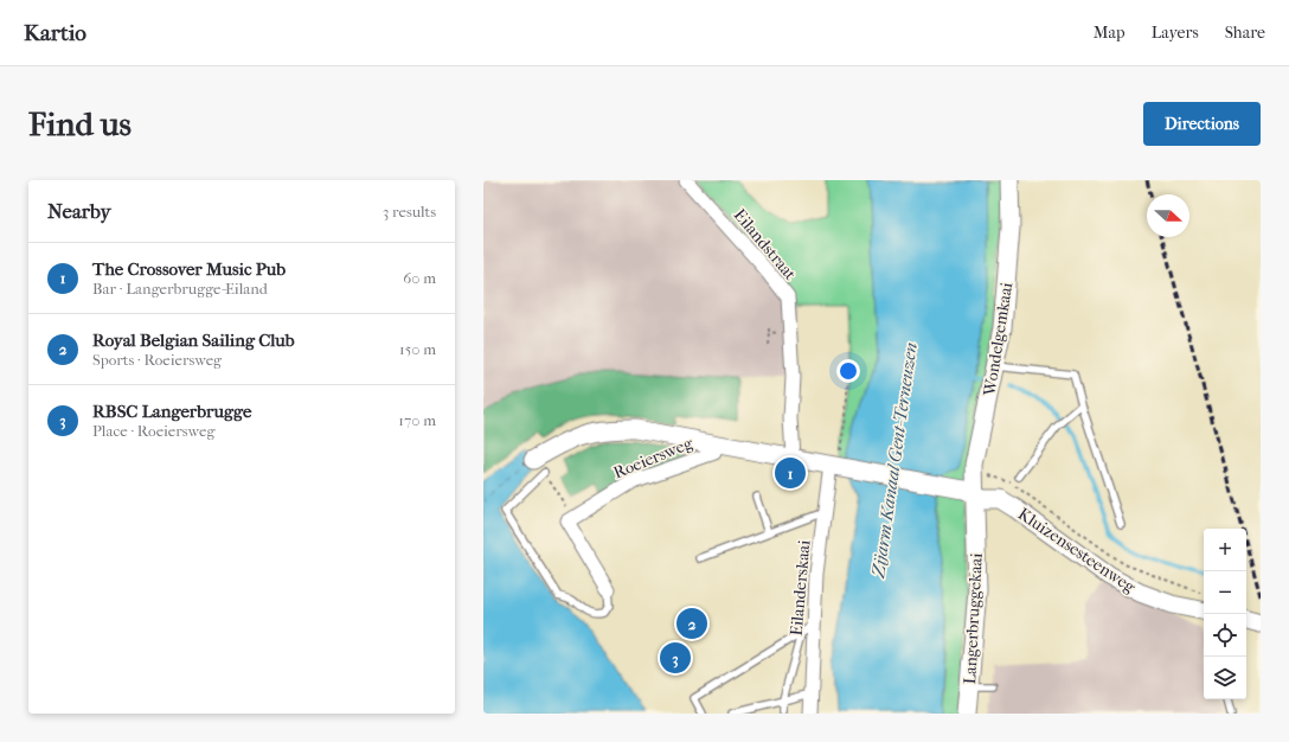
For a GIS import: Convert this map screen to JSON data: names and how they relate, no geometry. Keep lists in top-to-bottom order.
{
  "streets": {
    "main road": ["Wondelgemkaai", "Kluizensesteenweg", "Langerbruggekaai"],
    "street": ["Eilandstraat", "Roeiersweg", "Eilanderskaai"]
  },
  "crossings": [
    ["Eilandstraat", "Kluizensesteenweg"],
    ["Wondelgemkaai", "Kluizensesteenweg"],
    ["Wondelgemkaai", "Langerbruggekaai"],
    ["Roeiersweg", "Kluizensesteenweg"],
    ["Kluizensesteenweg", "Eilanderskaai"],
    ["Kluizensesteenweg", "Langerbruggekaai"]
  ],
  "water": ["Zijarm Kanaal Gent-Terneuzen"],
  "north": "right",
  "page": {
    "header": "Kartio",
    "nav": ["Map", "Layers", "Share"],
    "buttons": "Directions",
    "title": "Find us",
    "heading": ["Nearby", "3 results"],
    "list": [
      {
        "mark": "1",
        "name": "The Crossover Music Pub",
        "note": "Bar · Langerbrugge-Eiland",
        "value": "60 m"
      },
      {
        "mark": "2",
        "name": "Royal Belgian Sailing Club",
        "note": "Sports · Roeiersweg",
        "value": "150 m"
      },
      {
        "mark": "3",
        "name": "RBSC Langerbrugge",
        "note": "Place · Roeiersweg",
        "value": "170 m"
      }
    ],
    "pins": ["1", "2", "3"],
    "map_buttons": ["+", "−"]
  }
}
